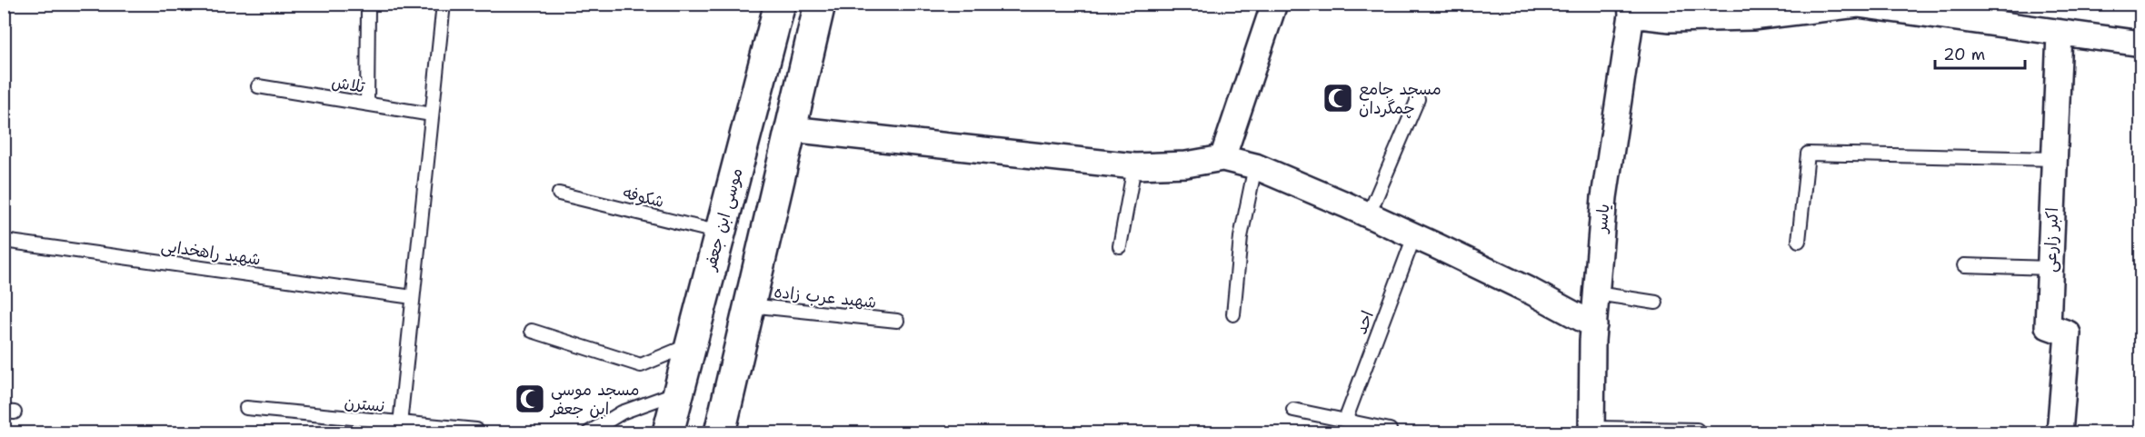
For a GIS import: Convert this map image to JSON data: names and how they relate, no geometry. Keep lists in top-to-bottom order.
{
  "streets": {
    "street": ["یاسر", "موسی ابن جعفر", "اکبر زارعی"],
    "lane": [
      "تلاش",
      "شکوفه",
      "شهید راهخدایی",
      "شهید عرب زاده",
      "احد",
      "نسترن"
    ]
  },
  "crossings": [
    ["شکوفه", "موسی ابن جعفر"]
  ],
  "places": {
    "mosque": ["مسجد جامع چمگردان", "مسجد موسی ابن جعفر"]
  },
  "scale_bar": "20 m"
}
